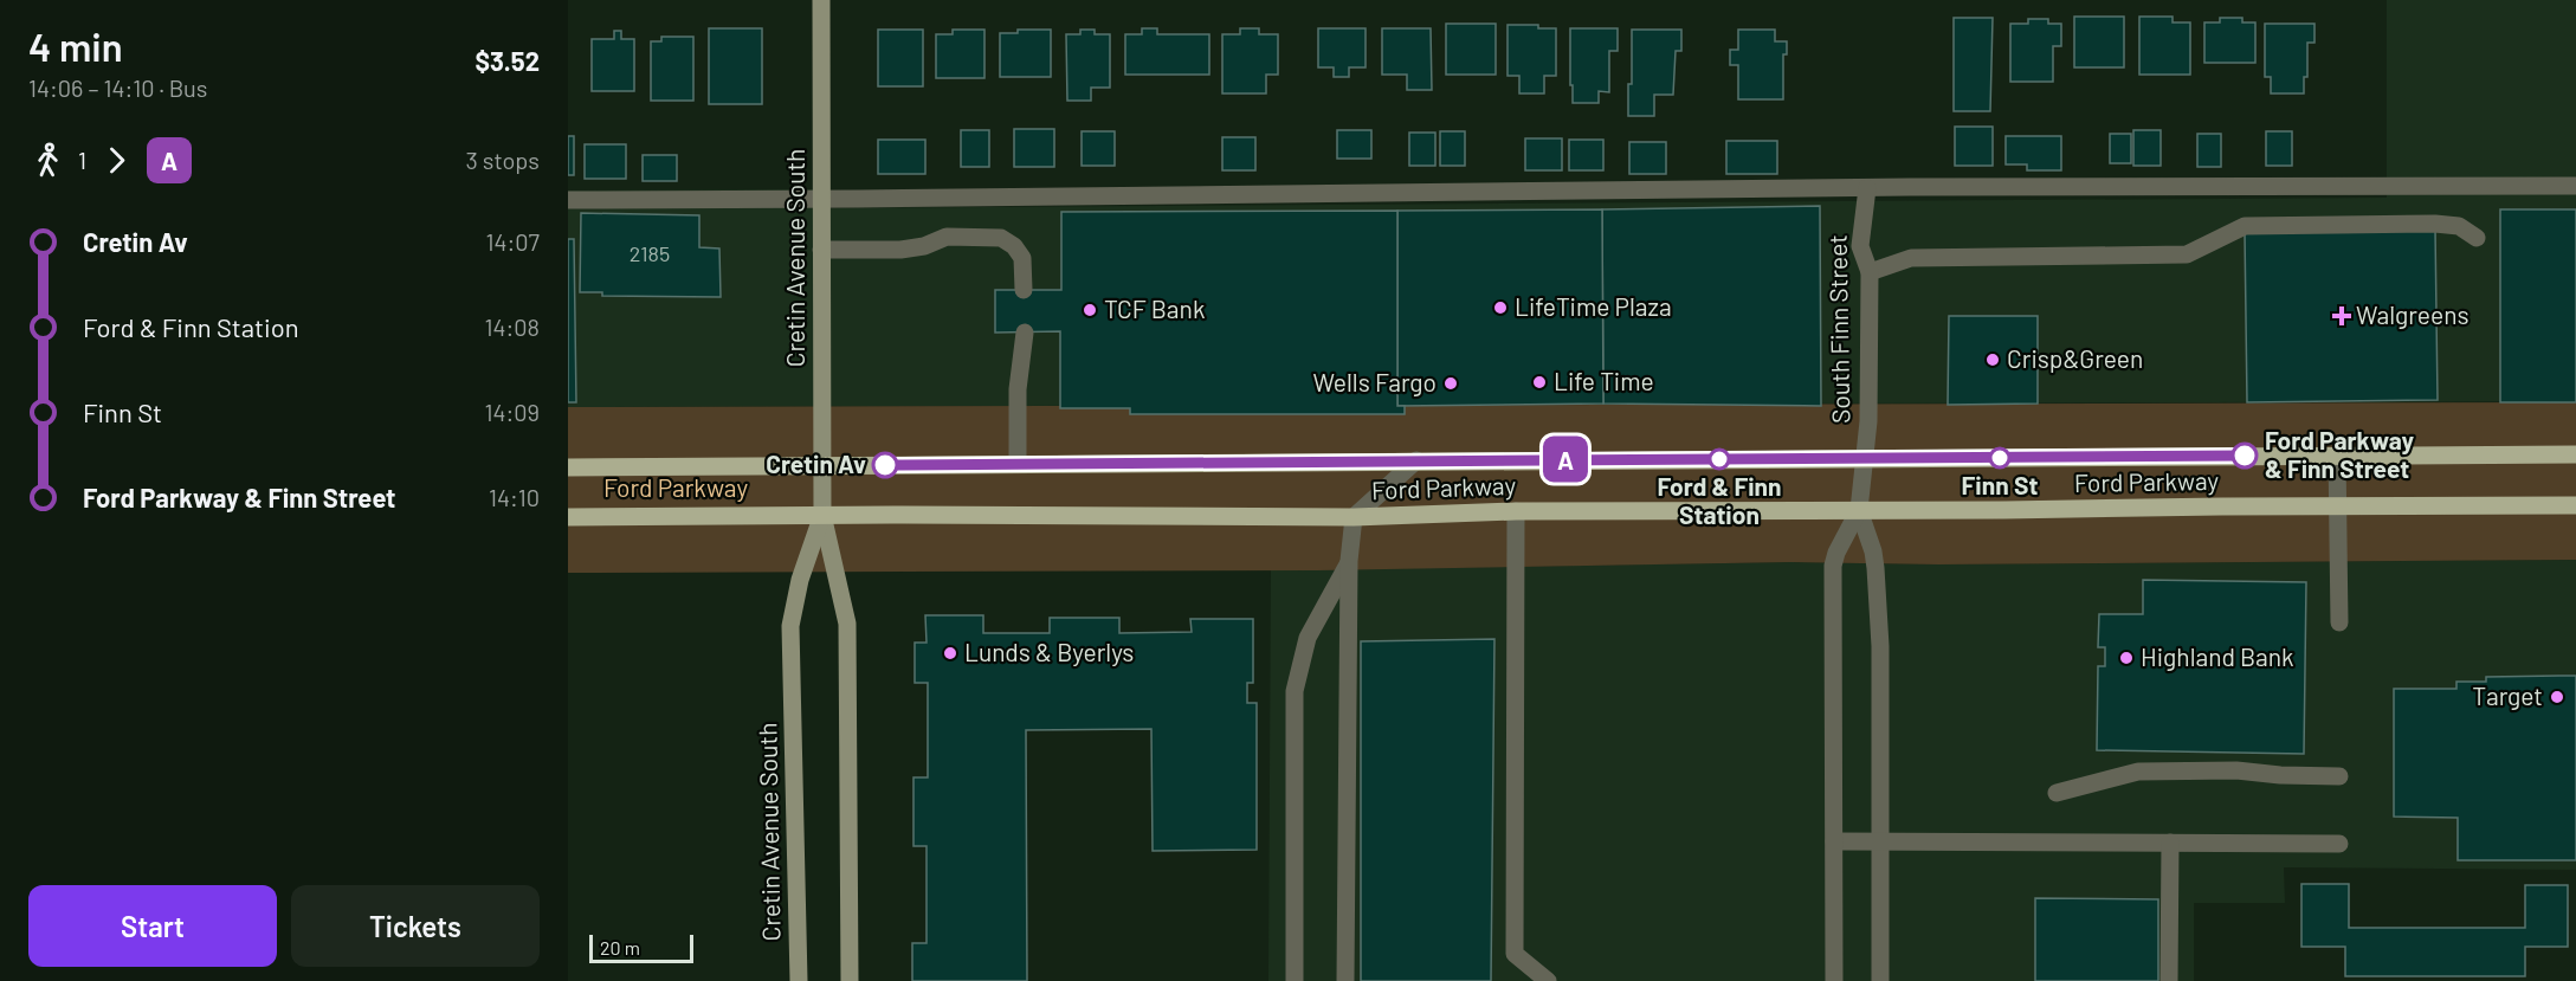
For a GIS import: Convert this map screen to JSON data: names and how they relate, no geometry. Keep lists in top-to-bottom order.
{
  "streets": {
    "main road": ["Ford Parkway"],
    "street": ["Cretin Avenue South", "South Finn Street"]
  },
  "crossings": [
    ["Cretin Avenue South", "Ford Parkway"],
    ["South Finn Street", "Ford Parkway"]
  ],
  "parks": ["Ford Parkway"],
  "places": {
    "other": [
      "LifeTime Plaza",
      "TCF Bank",
      "Crisp&Green",
      "Life Time",
      "Wells Fargo",
      "Ford Parkway & Finn Street",
      "Finn St",
      "Ford & Finn Station",
      "Cretin Av",
      "Lunds & Byerlys",
      "Highland Bank",
      "Target"
    ],
    "health": ["Walgreens"]
  },
  "lines": ["bus line A"],
  "house_numbers": ["2185"],
  "scale_bar": "20 m",
  "page": {
    "heading": ["4 min", "14:06 – 14:10 · Bus", "$3.52"],
    "on_map": "A",
    "legs": ["1", "A", "3 stops"],
    "list": [
      {
        "name": "Cretin Av",
        "value": "14:07"
      },
      {
        "name": "Ford & Finn Station",
        "value": "14:08"
      },
      {
        "name": "Finn St",
        "value": "14:09"
      },
      {
        "name": "Ford Parkway & Finn Street",
        "value": "14:10"
      }
    ],
    "buttons": ["Start", "Tickets"],
    "scale": "20 m"
  }
}
